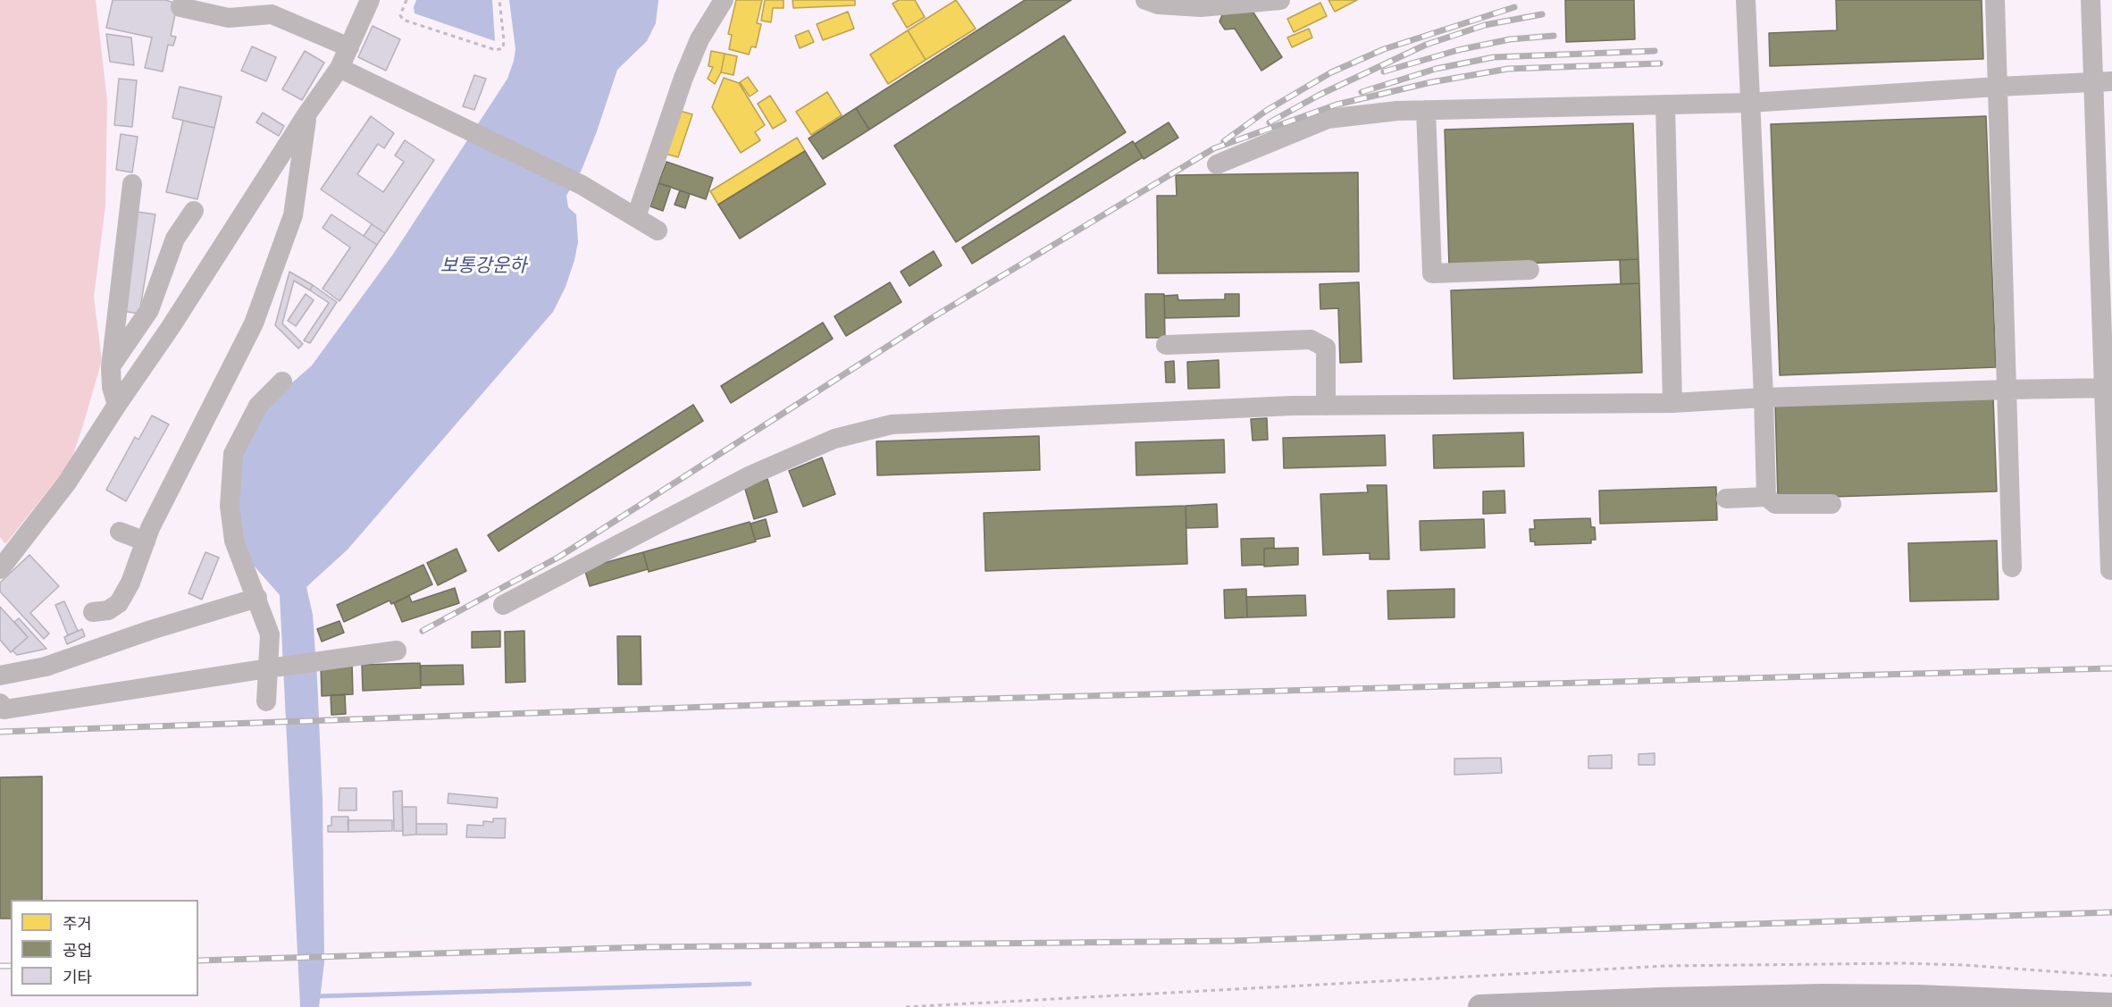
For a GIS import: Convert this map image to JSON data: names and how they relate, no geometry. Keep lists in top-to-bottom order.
{
  "water": ["보통강운하"],
  "legend": ["주거", "공업", "기타"]
}
